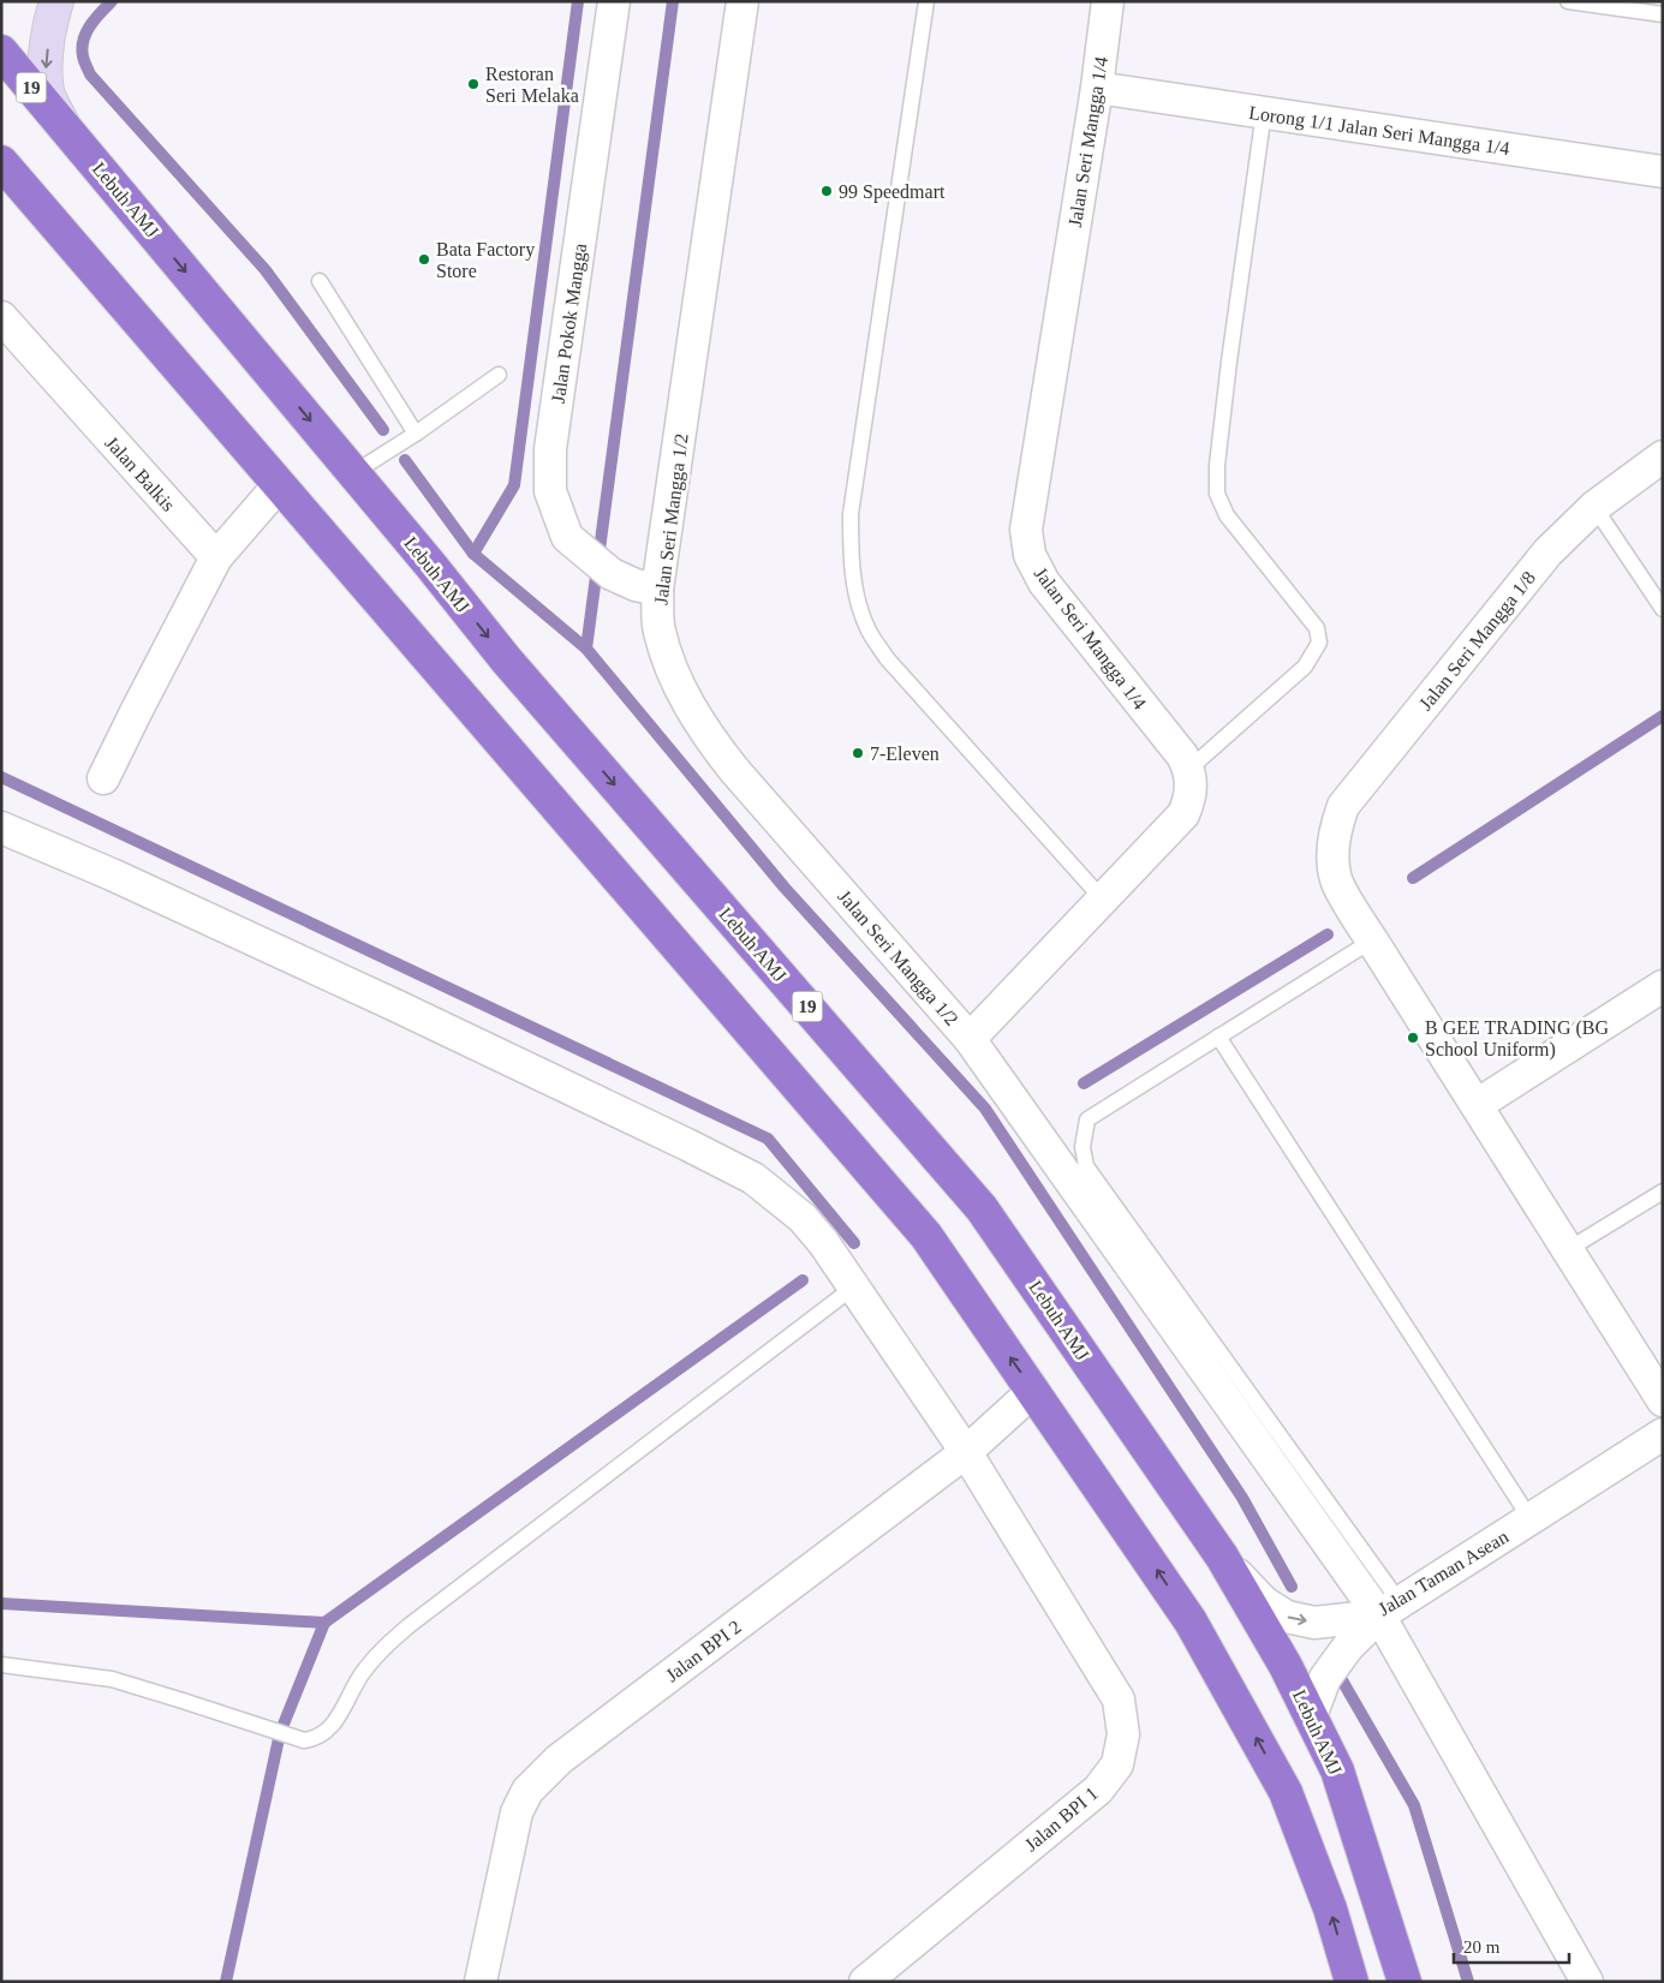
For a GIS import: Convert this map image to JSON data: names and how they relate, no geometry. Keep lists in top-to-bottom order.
{
  "streets": {
    "highway": ["19", "Lebuh AMJ"],
    "street": [
      "Lorong 1/1 Jalan Seri Mangga 1/4",
      "Jalan Seri Mangga 1/4",
      "Jalan Pokok Mangga",
      "Jalan Balkis",
      "Jalan Seri Mangga 1/2",
      "Jalan Seri Mangga 1/8",
      "Jalan Taman Asean",
      "Jalan BPI 2",
      "Jalan BPI 1"
    ]
  },
  "crossings": [
    ["Lorong 1/1 Jalan Seri Mangga 1/4", "Jalan Seri Mangga 1/4"],
    ["Lebuh AMJ", "Jalan Taman Asean"],
    ["Jalan Pokok Mangga", "Jalan Seri Mangga 1/2"],
    ["Jalan Seri Mangga 1/2", "Jalan Taman Asean"],
    ["Jalan BPI 2", "Jalan BPI 1"]
  ],
  "places": [
    "Restoran Seri Melaka",
    "99 Speedmart",
    "Bata Factory Store",
    "7-Eleven",
    "B GEE TRADING (BG School Uniform)"
  ],
  "scale_bar": "20 m"
}
